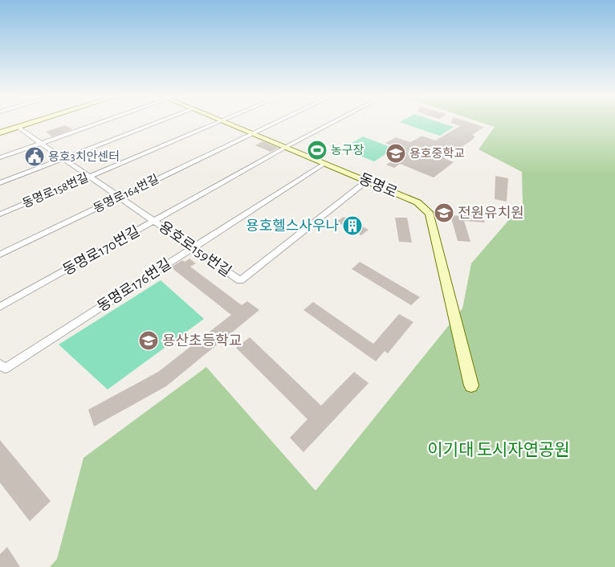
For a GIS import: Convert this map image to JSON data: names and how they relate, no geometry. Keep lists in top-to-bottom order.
{
  "streets": {
    "street": [
      "동명로",
      "동명로158번길",
      "동명로164번길",
      "용호로159번길",
      "동명로170번길",
      "동명로176번길"
    ]
  },
  "crossings": [
    ["동명로", "동명로164번길"],
    ["동명로", "용호로159번길"],
    ["동명로", "동명로170번길"],
    ["동명로", "동명로176번길"],
    ["동명로158번길", "용호로159번길"],
    ["동명로164번길", "용호로159번길"],
    ["용호로159번길", "동명로170번길"],
    ["용호로159번길", "동명로176번길"]
  ],
  "parks": ["이기대 도시자연공원"],
  "places": {
    "sports": ["농구장"],
    "school or university": ["용호중학교", "전원유치원", "용산초등학교"],
    "public building": ["용호3치안센터"],
    "building": ["용호헬스사우나"]
  }
}
